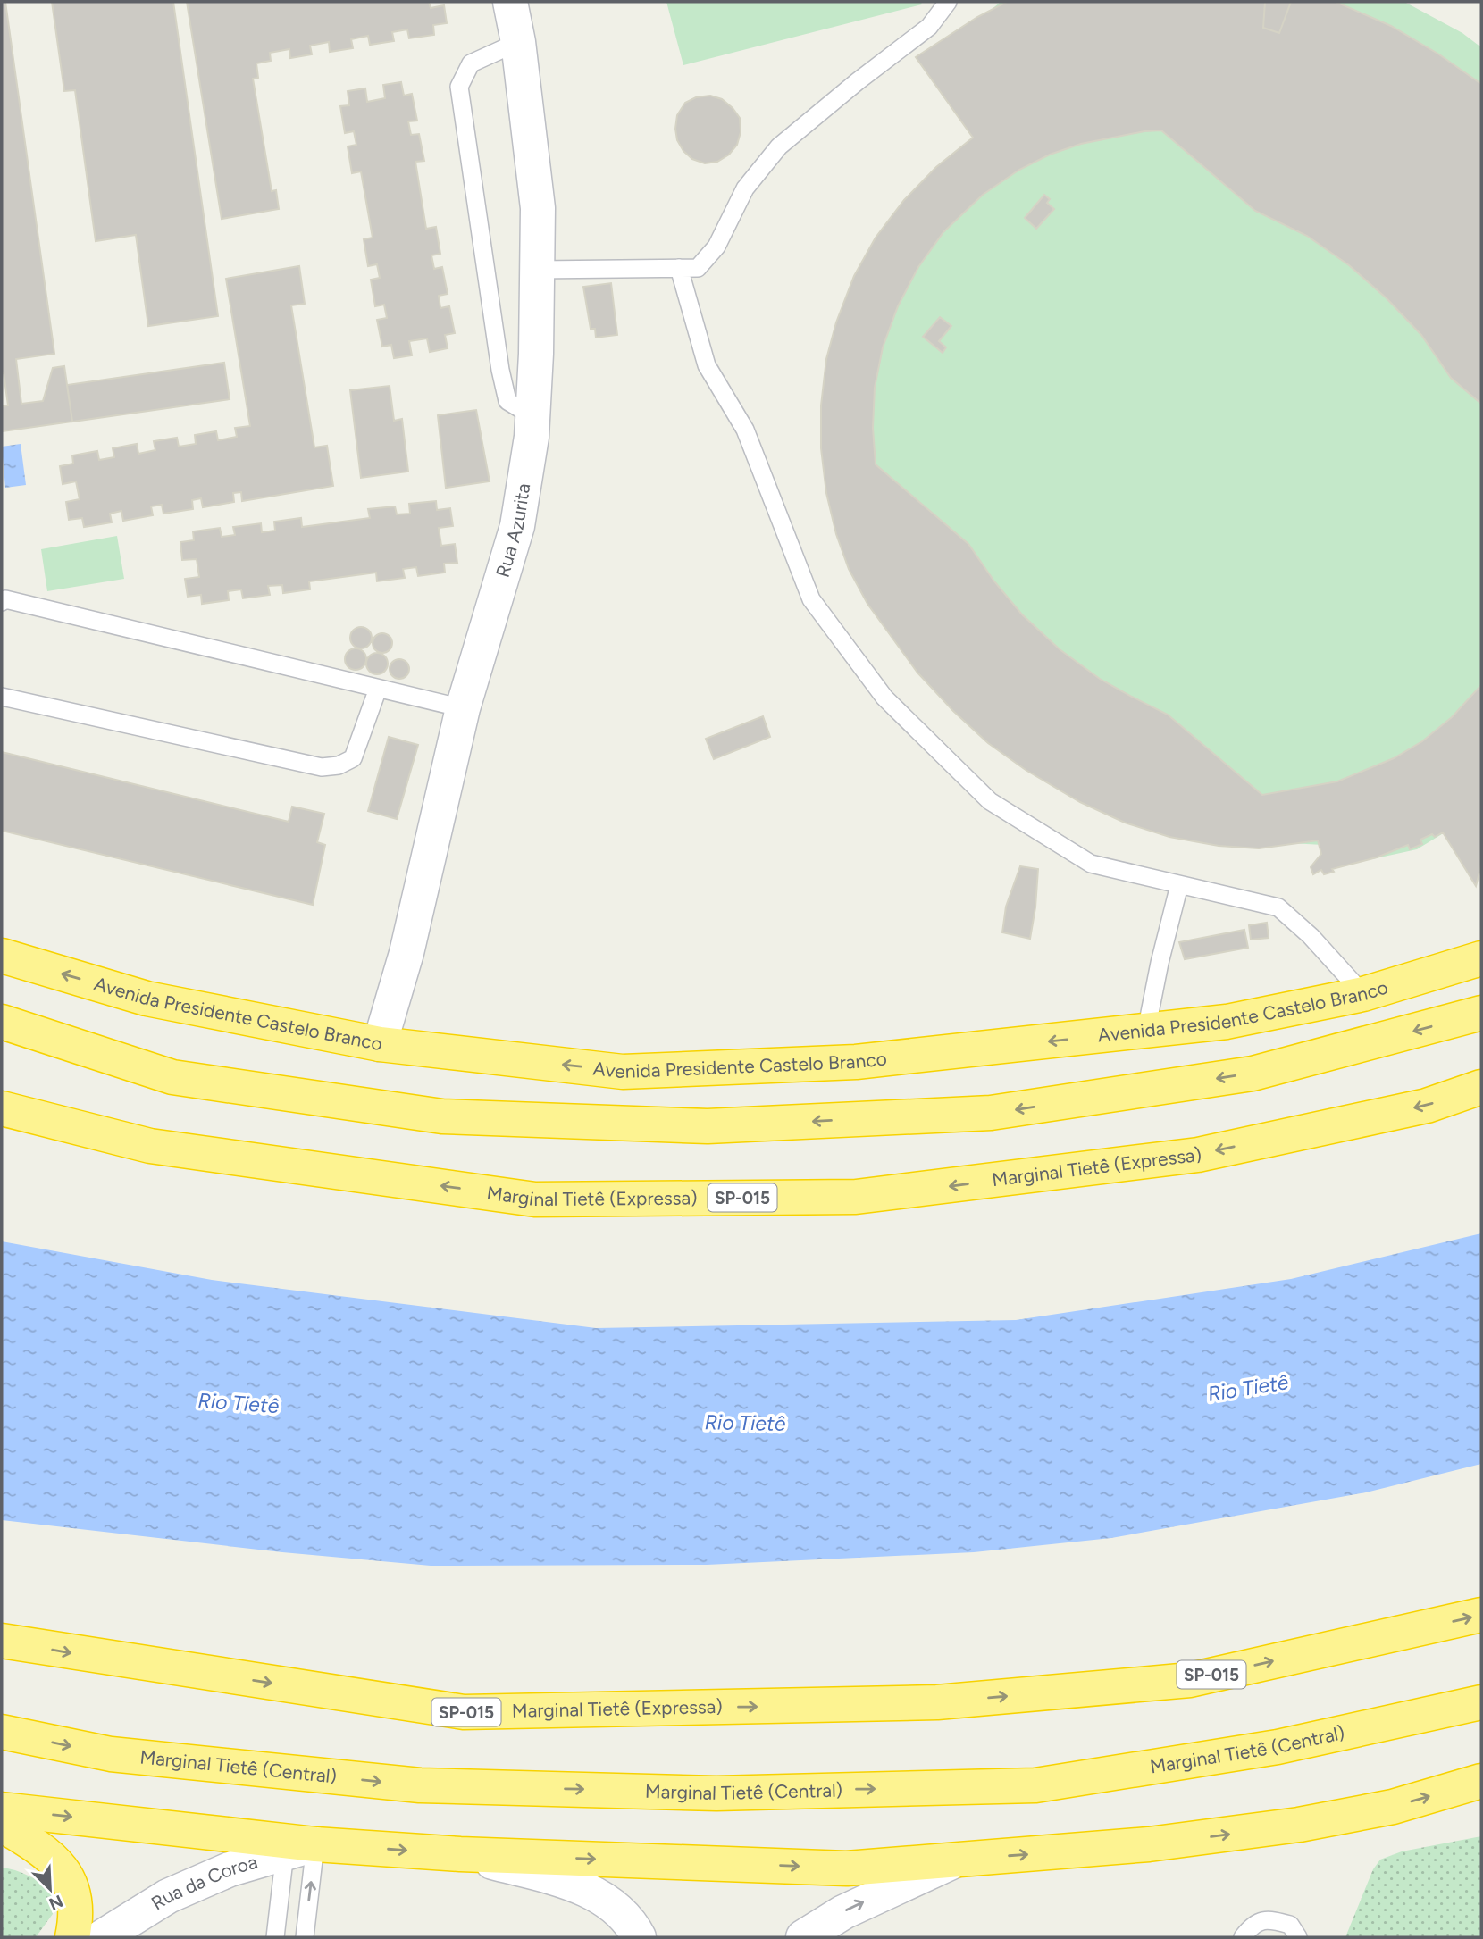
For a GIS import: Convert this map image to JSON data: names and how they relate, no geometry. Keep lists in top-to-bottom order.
{
  "streets": {
    "highway": [
      "Avenida Presidente Castelo Branco",
      "Marginal Tietê (Expressa)",
      "SP-015",
      "Marginal Tietê (Central)"
    ],
    "street": ["Rua Azurita", "Rua da Coroa"]
  },
  "crossings": [
    ["Rua Azurita", "Avenida Presidente Castelo Branco"]
  ],
  "water": ["Rio Tietê"],
  "north": "bottom right"
}
